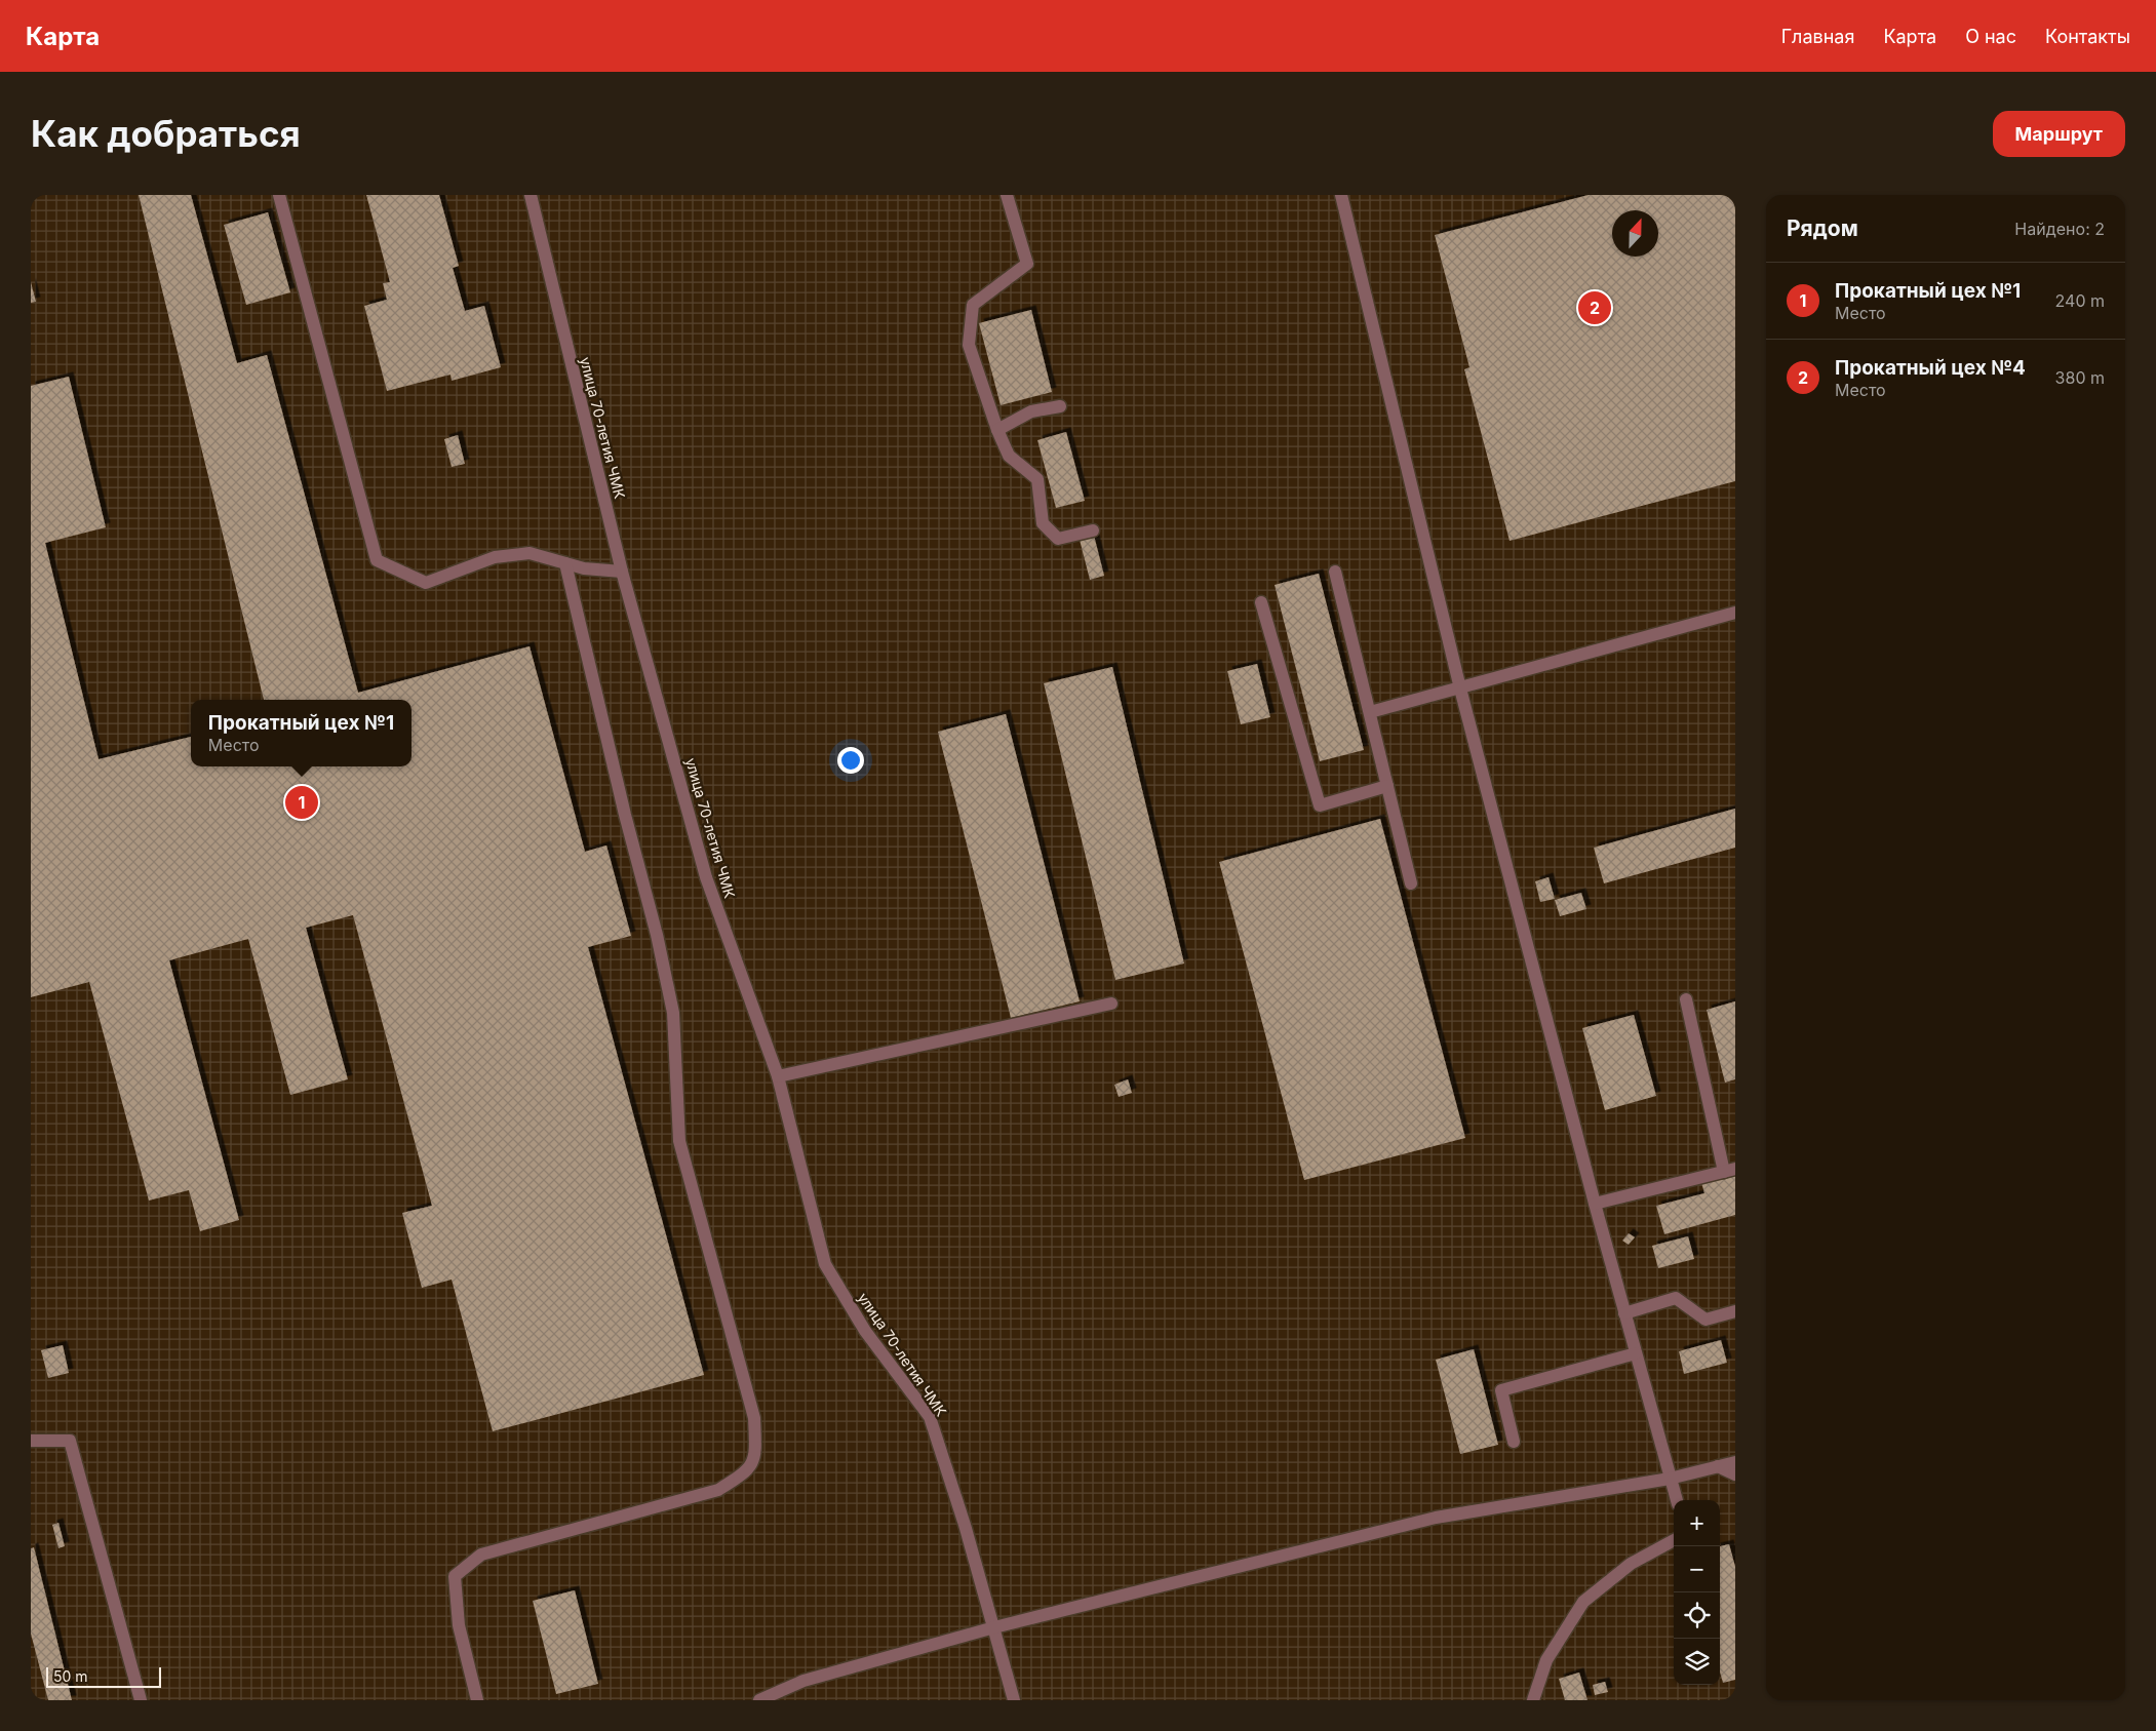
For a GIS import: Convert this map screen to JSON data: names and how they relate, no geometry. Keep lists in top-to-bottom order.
{
  "streets": {
    "street": ["улица 70-летия ЧМК"]
  },
  "scale_bar": "50 m",
  "north": "top",
  "page": {
    "header": "Карта",
    "nav": [
      "Главная",
      "Карта",
      "О нас",
      "Контакты"
    ],
    "buttons": "Маршрут",
    "title": "Как добраться",
    "heading": ["Рядом", "Найдено: 2"],
    "list": [
      {
        "mark": "1",
        "name": "Прокатный цех №1",
        "note": "Место",
        "value": "240 m"
      },
      {
        "mark": "2",
        "name": "Прокатный цех №4",
        "note": "Место",
        "value": "380 m"
      }
    ],
    "pins": ["2", "1"],
    "popup": ["Прокатный цех №1", "Место"],
    "map_buttons": ["+", "−"],
    "scale": "50 m"
  }
}
